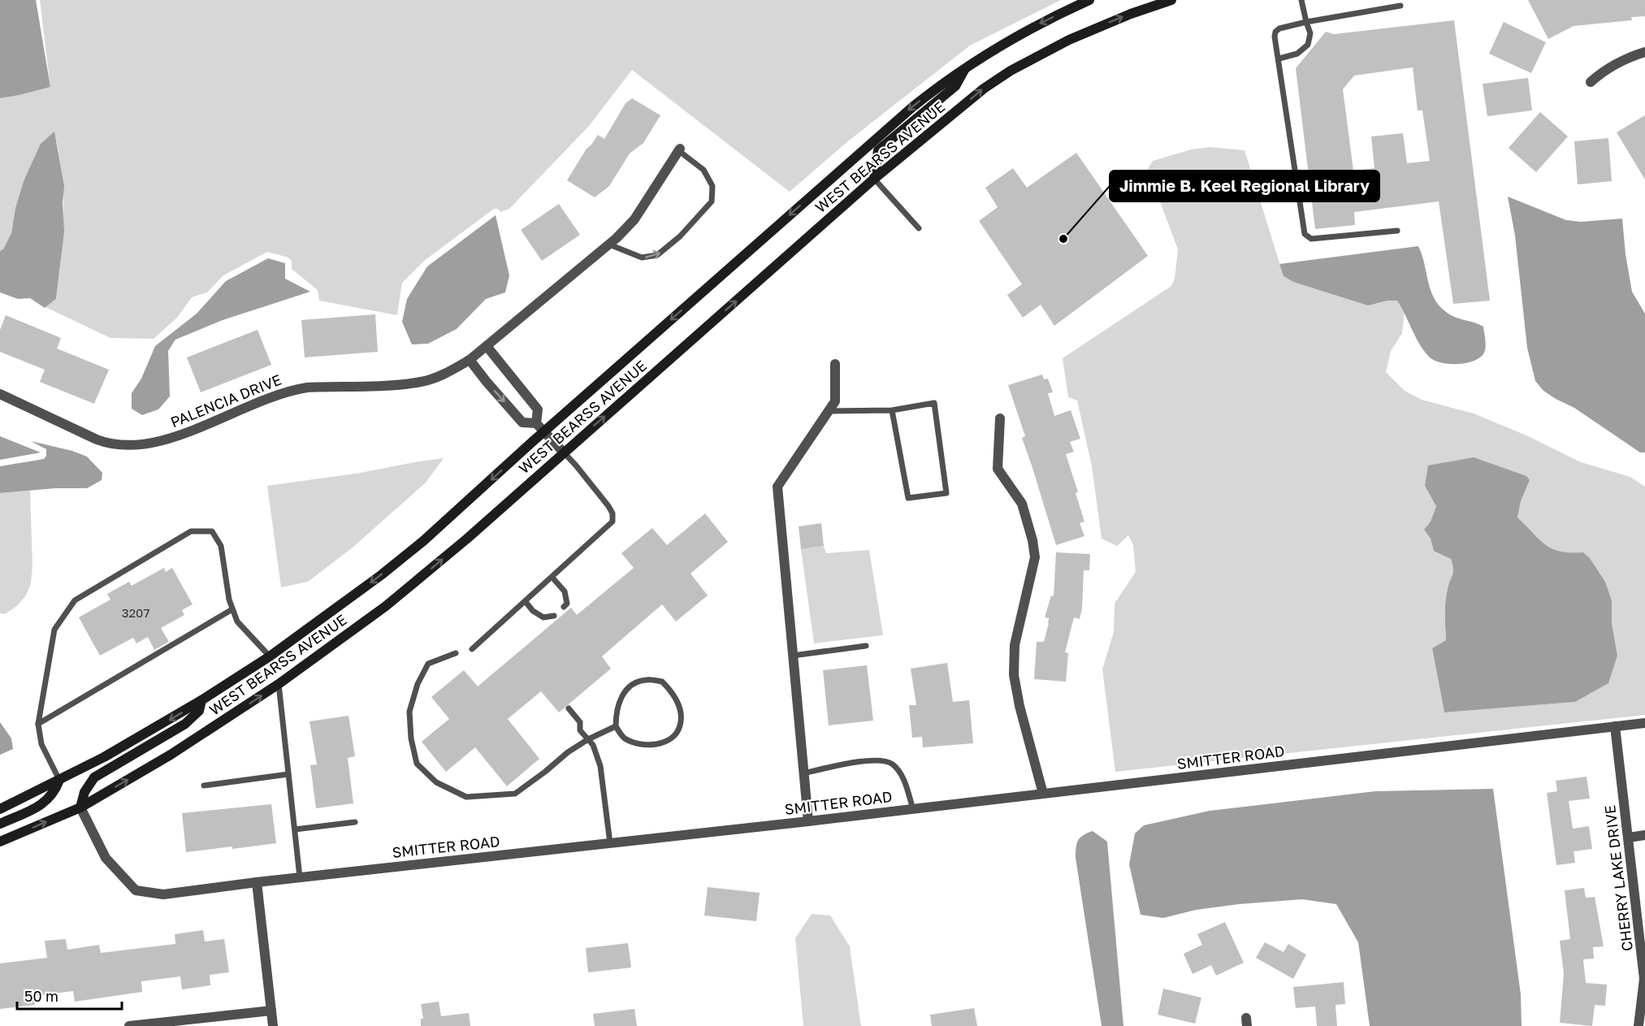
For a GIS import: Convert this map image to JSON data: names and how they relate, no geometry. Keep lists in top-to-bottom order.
{
  "streets": {
    "main road": ["WEST BEARSS AVENUE"],
    "street": ["PALENCIA DRIVE", "SMITTER ROAD", "CHERRY LAKE DRIVE"]
  },
  "crossings": [
    ["WEST BEARSS AVENUE", "SMITTER ROAD"],
    ["SMITTER ROAD", "CHERRY LAKE DRIVE"]
  ],
  "places": ["Jimmie B. Keel Regional Library"],
  "house_numbers": ["3207"],
  "scale_bar": "50 m"
}
